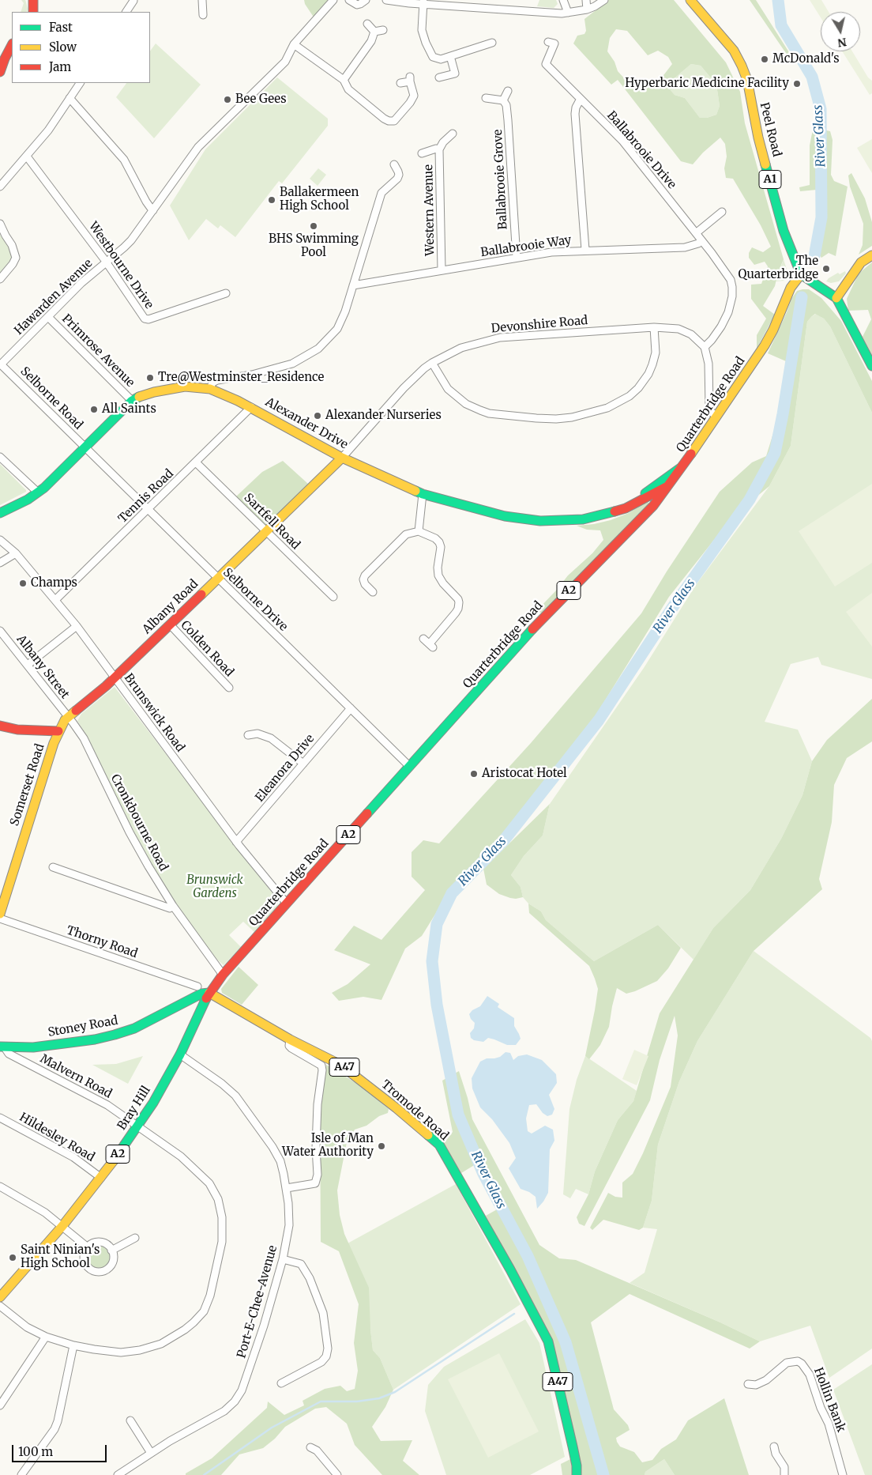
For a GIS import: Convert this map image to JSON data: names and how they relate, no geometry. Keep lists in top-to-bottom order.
{
  "streets": {
    "main road": [
      "Peel Road",
      "A1",
      "Quarterbridge Road",
      "Alexander Drive",
      "A2",
      "Albany Road",
      "Somerset Road",
      "Stoney Road",
      "A47",
      "Bray Hill",
      "Tromode Road"
    ],
    "street": [
      "Ballabrooie Drive",
      "Ballabrooie Grove",
      "Western Avenue",
      "Ballabrooie Way",
      "Westbourne Drive",
      "Hawarden Avenue",
      "Devonshire Road",
      "Primrose Avenue",
      "Selborne Road",
      "Tennis Road",
      "Sartfell Road",
      "Selborne Drive",
      "Colden Road",
      "Albany Street",
      "Brunswick Road",
      "Eleanora Drive",
      "Cronkbourne Road",
      "Thorny Road",
      "Malvern Road",
      "Hildesley Road",
      "Port-E-Chee-Avenue",
      "Hollin Bank"
    ]
  },
  "crossings": [
    ["Peel Road", "Quarterbridge Road"],
    ["Ballabrooie Drive", "Ballabrooie Way"],
    ["Ballabrooie Drive", "Devonshire Road"],
    ["Ballabrooie Grove", "Ballabrooie Way"],
    ["Western Avenue", "Ballabrooie Way"],
    ["Westbourne Drive", "Hawarden Avenue"],
    ["Hawarden Avenue", "Primrose Avenue"],
    ["Hawarden Avenue", "Selborne Road"],
    ["Devonshire Road", "Alexander Drive"],
    ["Devonshire Road", "Albany Road"],
    ["Primrose Avenue", "Alexander Drive"],
    ["Selborne Road", "Alexander Drive"],
    ["Selborne Road", "Selborne Drive"],
    ["Quarterbridge Road", "Alexander Drive"],
    ["Quarterbridge Road", "Selborne Drive"],
    ["Quarterbridge Road", "Brunswick Road"],
    ["Quarterbridge Road", "Cronkbourne Road"],
    ["Quarterbridge Road", "Stoney Road"],
    ["Quarterbridge Road", "Bray Hill"],
    ["Quarterbridge Road", "Tromode Road"],
    ["Alexander Drive", "Tennis Road"],
    ["Alexander Drive", "Selborne Drive"],
    ["Alexander Drive", "Albany Road"],
    ["Tennis Road", "Sartfell Road"],
    ["Tennis Road", "Selborne Drive"],
    ["Tennis Road", "Brunswick Road"],
    ["Sartfell Road", "Albany Road"],
    ["Selborne Drive", "Albany Road"],
    ["Selborne Drive", "Eleanora Drive"],
    ["Albany Road", "Colden Road"],
    ["Albany Road", "Albany Street"],
    ["Albany Road", "Brunswick Road"],
    ["Albany Road", "Somerset Road"],
    ["Albany Road", "Cronkbourne Road"],
    ["Albany Street", "Cronkbourne Road"],
    ["Brunswick Road", "Eleanora Drive"],
    ["Stoney Road", "Malvern Road"],
    ["Stoney Road", "Bray Hill"],
    ["Stoney Road", "Tromode Road"],
    ["Malvern Road", "Bray Hill"],
    ["Bray Hill", "Tromode Road"],
    ["Bray Hill", "Hildesley Road"],
    ["Bray Hill", "Port-E-Chee-Avenue"]
  ],
  "water": ["River Glass"],
  "parks": ["Brunswick Gardens"],
  "places": [
    "McDonald's",
    "Hyperbaric Medicine Facility",
    "Bee Gees",
    "Ballakermeen High School",
    "BHS Swimming Pool",
    "The Quarterbridge",
    "Tre@Westminster_Residence",
    "All Saints",
    "Alexander Nurseries",
    "Champs",
    "Aristocat Hotel",
    "Isle of Man Water Authority",
    "Saint Ninian's High School"
  ],
  "legend": ["Fast", "Slow", "Jam"],
  "scale_bar": "100 m",
  "north": "bottom"
}
